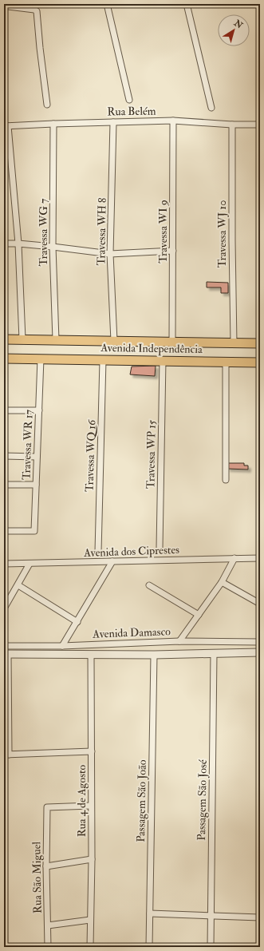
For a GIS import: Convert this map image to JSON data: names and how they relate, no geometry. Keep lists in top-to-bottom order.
{
  "streets": {
    "main road": ["Avenida Independência"],
    "street": [
      "Rua Belém",
      "Travessa WH 8",
      "Travessa WI 9",
      "Travessa WG 7",
      "Travessa WJ 10",
      "Travessa WR 17",
      "Travessa WP 15",
      "Travessa WQ 16",
      "Avenida dos Ciprestes",
      "Avenida Damasco",
      "Passagem São José",
      "Rua 4 de Agosto",
      "Passagem São João",
      "Rua São Miguel"
    ]
  },
  "crossings": [
    ["Rua Belém", "Travessa WH 8"],
    ["Rua Belém", "Travessa WI 9"],
    ["Rua Belém", "Travessa WG 7"],
    ["Rua Belém", "Travessa WJ 10"],
    ["Travessa WH 8", "Avenida Independência"],
    ["Travessa WI 9", "Avenida Independência"],
    ["Travessa WG 7", "Avenida Independência"],
    ["Travessa WJ 10", "Avenida Independência"],
    ["Avenida Independência", "Travessa WR 17"],
    ["Avenida Independência", "Travessa WP 15"],
    ["Avenida Independência", "Travessa WQ 16"],
    ["Avenida Damasco", "Passagem São José"],
    ["Avenida Damasco", "Rua 4 de Agosto"],
    ["Avenida Damasco", "Passagem São João"],
    ["Rua 4 de Agosto", "Rua São Miguel"]
  ],
  "north": "top right"
}
